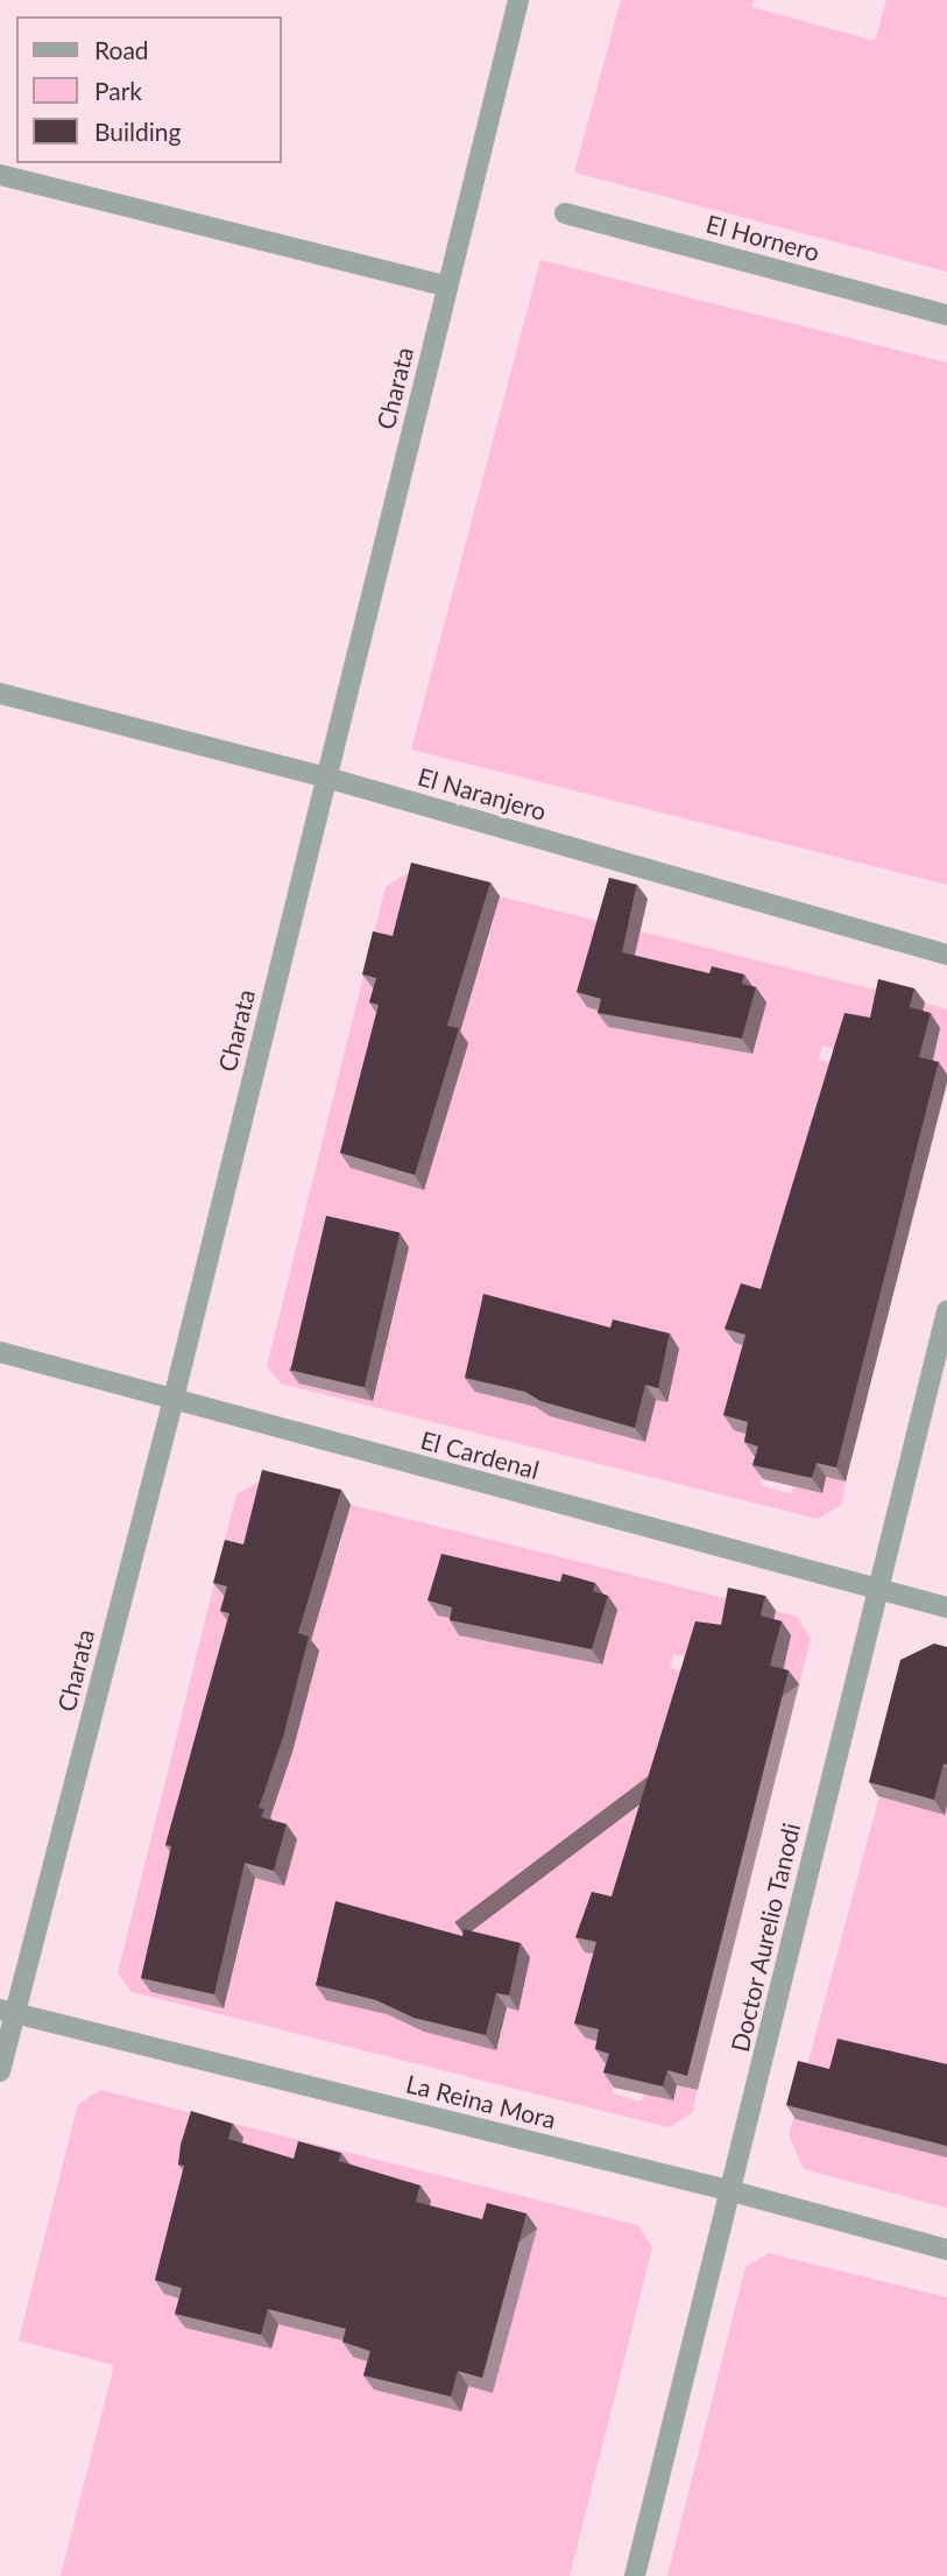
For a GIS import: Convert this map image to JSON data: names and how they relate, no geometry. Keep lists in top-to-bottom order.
{
  "streets": {
    "street": [
      "El Hornero",
      "Charata",
      "El Naranjero",
      "El Cardenal",
      "Doctor Aurelio Tanodi",
      "La Reina Mora"
    ]
  },
  "crossings": [
    ["Charata", "El Naranjero"],
    ["Charata", "El Cardenal"],
    ["Charata", "La Reina Mora"],
    ["El Cardenal", "Doctor Aurelio Tanodi"],
    ["Doctor Aurelio Tanodi", "La Reina Mora"]
  ],
  "legend": ["Road", "Park", "Building"]
}
